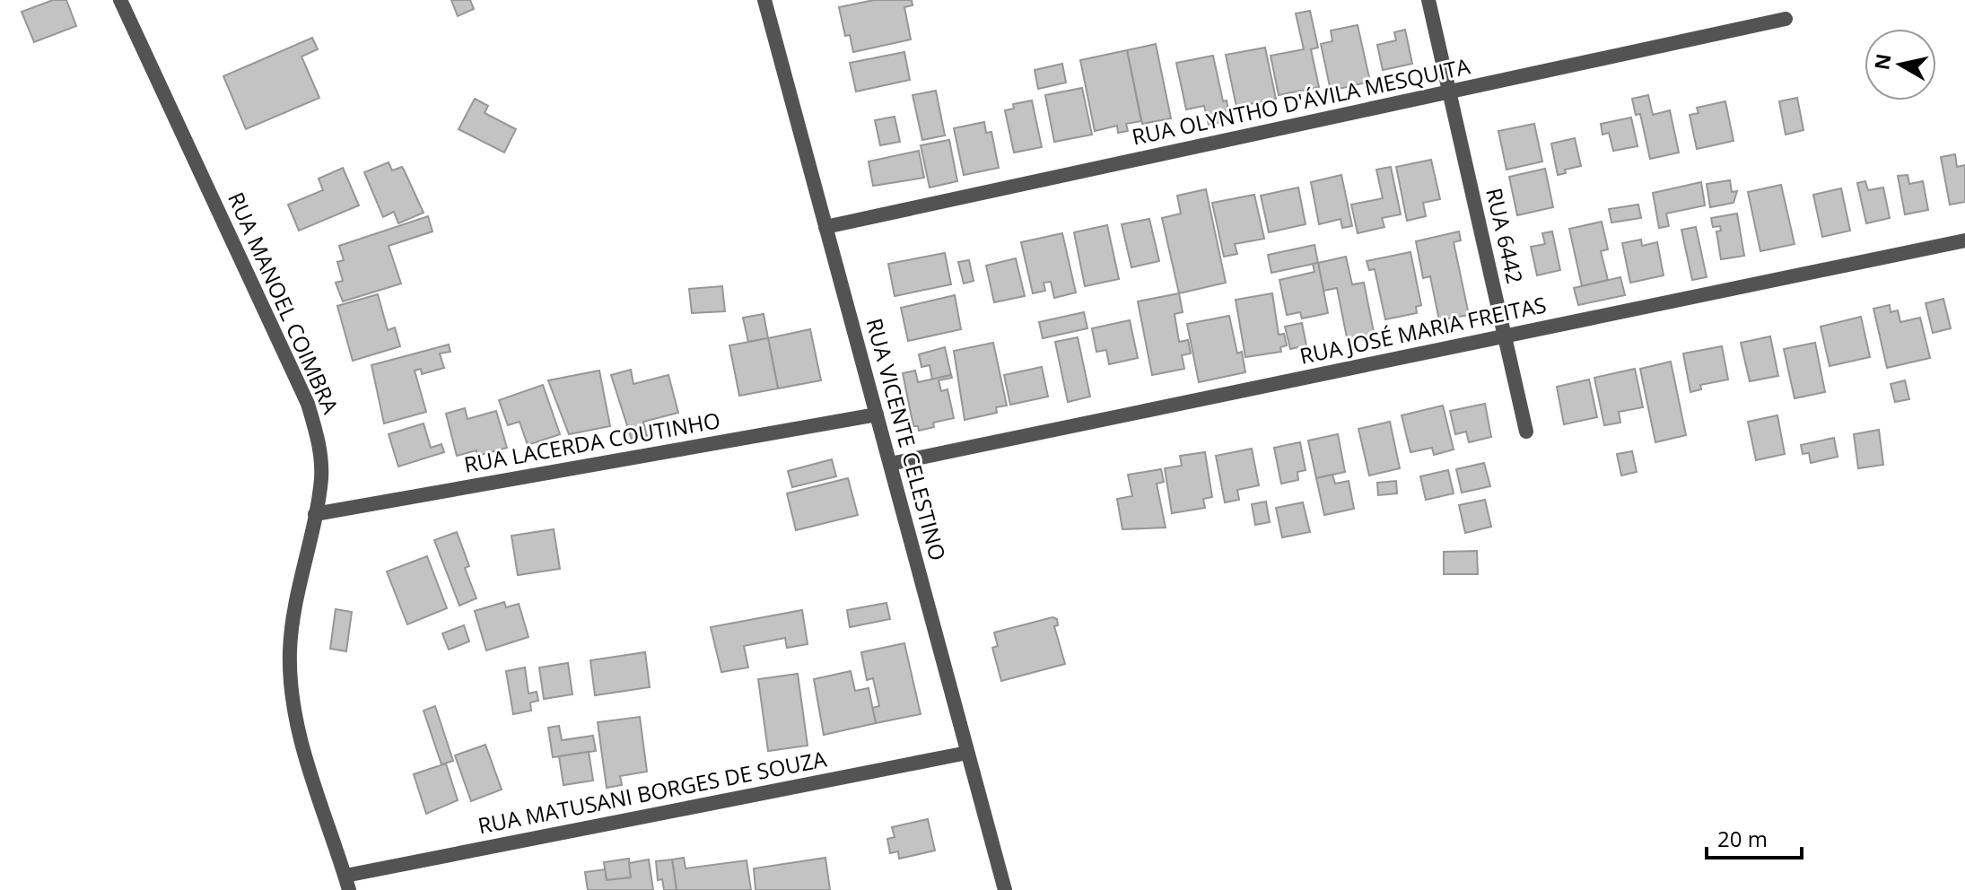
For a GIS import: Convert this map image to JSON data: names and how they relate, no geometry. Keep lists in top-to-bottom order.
{
  "streets": {
    "street": [
      "RUA OLYNTHO D'ÁVILA MESQUITA",
      "RUA 6442",
      "RUA MANOEL COIMBRA",
      "RUA JOSÉ MARIA FREITAS",
      "RUA VICENTE CELESTINO",
      "RUA LACERDA COUTINHO",
      "RUA MATUSANI BORGES DE SOUZA"
    ]
  },
  "crossings": [
    ["RUA OLYNTHO D'ÁVILA MESQUITA", "RUA 6442"],
    ["RUA OLYNTHO D'ÁVILA MESQUITA", "RUA VICENTE CELESTINO"],
    ["RUA 6442", "RUA JOSÉ MARIA FREITAS"],
    ["RUA MANOEL COIMBRA", "RUA LACERDA COUTINHO"],
    ["RUA MANOEL COIMBRA", "RUA MATUSANI BORGES DE SOUZA"],
    ["RUA JOSÉ MARIA FREITAS", "RUA VICENTE CELESTINO"],
    ["RUA VICENTE CELESTINO", "RUA LACERDA COUTINHO"],
    ["RUA VICENTE CELESTINO", "RUA MATUSANI BORGES DE SOUZA"]
  ],
  "scale_bar": "20 m",
  "north": "left"
}
